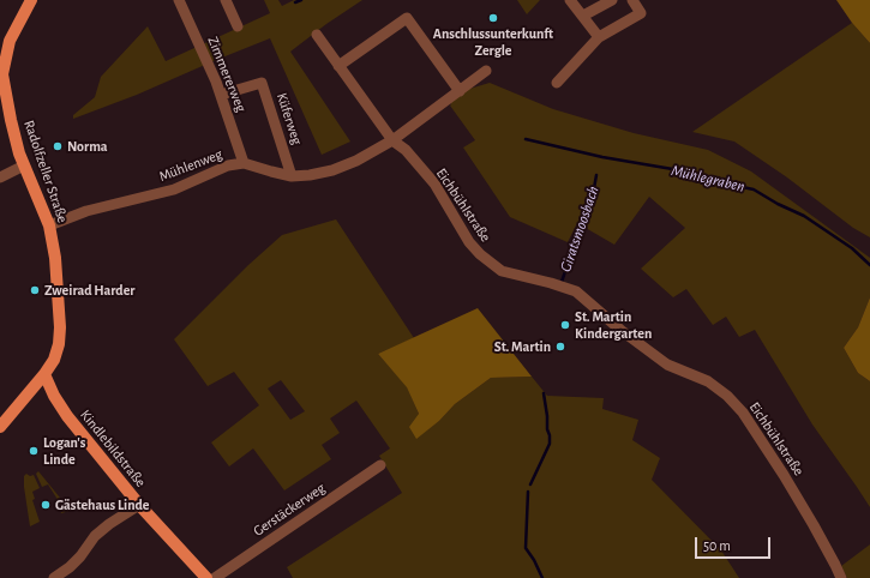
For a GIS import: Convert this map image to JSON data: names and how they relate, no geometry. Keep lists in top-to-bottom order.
{
  "streets": {
    "main road": ["Radolfzeller Straße", "Kindlebildstraße"],
    "street": [
      "Zimmererweg",
      "Küferweg",
      "Mühlenweg",
      "Eichbühlstraße",
      "Gerstäckerweg"
    ]
  },
  "crossings": [
    ["Zimmererweg", "Küferweg"],
    ["Zimmererweg", "Mühlenweg"],
    ["Küferweg", "Mühlenweg"],
    ["Mühlenweg", "Radolfzeller Straße"],
    ["Mühlenweg", "Eichbühlstraße"],
    ["Radolfzeller Straße", "Kindlebildstraße"]
  ],
  "water": ["Mühlegraben", "Giratsmoosbach"],
  "places": [
    "Anschlussunterkunft Zergle",
    "Norma",
    "Zweirad Harder",
    "St. Martin Kindergarten",
    "St. Martin",
    "Logan's Linde",
    "Gästehaus Linde"
  ],
  "scale_bar": "50 m"
}
